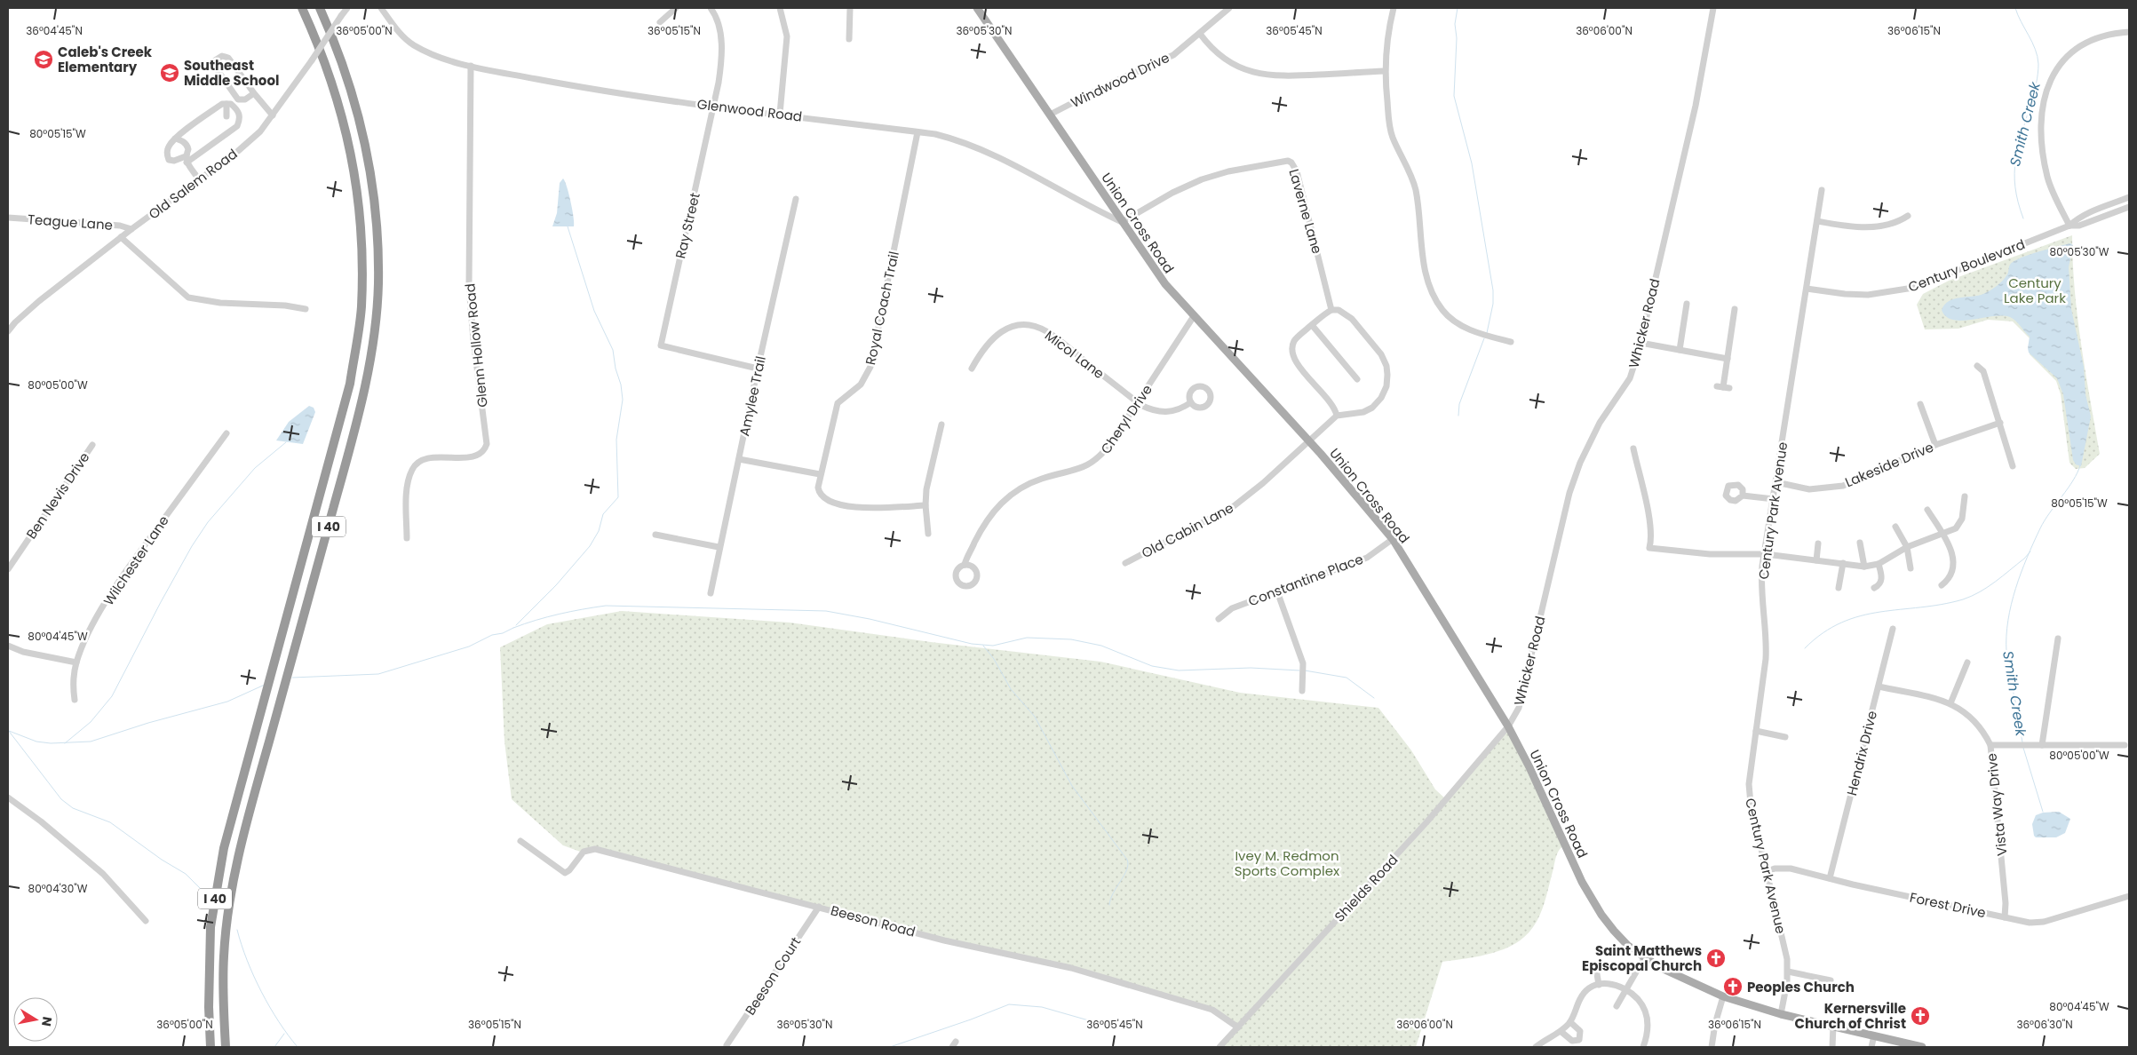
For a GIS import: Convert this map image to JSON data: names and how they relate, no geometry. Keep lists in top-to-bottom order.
{
  "streets": {
    "highway": ["I 40"],
    "main road": ["Union Cross Road"],
    "street": [
      "Windwood Drive",
      "Glenwood Road",
      "Old Salem Road",
      "Laverne Lane",
      "Teague Lane",
      "Ray Street",
      "Century Boulevard",
      "Royal Coach Trail",
      "Whicker Road",
      "Glenn Hollow Road",
      "Micol Lane",
      "Amylee Trail",
      "Cheryl Drive",
      "Lakeside Drive",
      "Ben Nevis Drive",
      "Century Park Avenue",
      "Old Cabin Lane",
      "Wilchester Lane",
      "Constantine Place",
      "Hendrix Drive",
      "Vista Way Drive",
      "Shields Road",
      "Forest Drive",
      "Beeson Road",
      "Beeson Court"
    ]
  },
  "crossings": [
    ["Windwood Drive", "Union Cross Road"],
    ["Glenwood Road", "Laverne Lane"],
    ["Glenwood Road", "Union Cross Road"],
    ["Glenwood Road", "Ray Street"],
    ["Glenwood Road", "Royal Coach Trail"],
    ["Glenwood Road", "Glenn Hollow Road"],
    ["Old Salem Road", "Teague Lane"],
    ["Laverne Lane", "Union Cross Road"],
    ["Laverne Lane", "Old Cabin Lane"],
    ["Union Cross Road", "Whicker Road"],
    ["Union Cross Road", "Cheryl Drive"],
    ["Union Cross Road", "Century Park Avenue"],
    ["Union Cross Road", "Old Cabin Lane"],
    ["Union Cross Road", "Constantine Place"],
    ["Union Cross Road", "Shields Road"],
    ["Ray Street", "Amylee Trail"],
    ["Century Boulevard", "Century Park Avenue"],
    ["Whicker Road", "Shields Road"],
    ["Micol Lane", "Cheryl Drive"],
    ["Lakeside Drive", "Century Park Avenue"],
    ["Century Park Avenue", "Forest Drive"],
    ["Hendrix Drive", "Vista Way Drive"],
    ["Hendrix Drive", "Forest Drive"],
    ["Vista Way Drive", "Forest Drive"],
    ["Shields Road", "Beeson Road"],
    ["Beeson Road", "Beeson Court"]
  ],
  "water": ["Smith Creek"],
  "parks": ["Century Lake Park", "Ivey M. Redmon Sports Complex"],
  "places": {
    "school or university": ["Caleb's Creek Elementary", "Southeast Middle School"],
    "church": ["Saint Matthews Episcopal Church", "Peoples Church", "Kernersville Church of Christ"]
  },
  "north": "right",
  "coordinates": [
    "36°04'45\"N",
    "36°05'30\"N",
    "36°06'00\"N",
    "36°06'15\"N",
    "36°05'00\"N",
    "36°05'15\"N",
    "36°05'45\"N",
    "80°05'15\"W",
    "80°05'30\"W",
    "80°05'00\"W",
    "80°04'45\"W",
    "80°04'30\"W",
    "36°06'30\"N"
  ]
}
